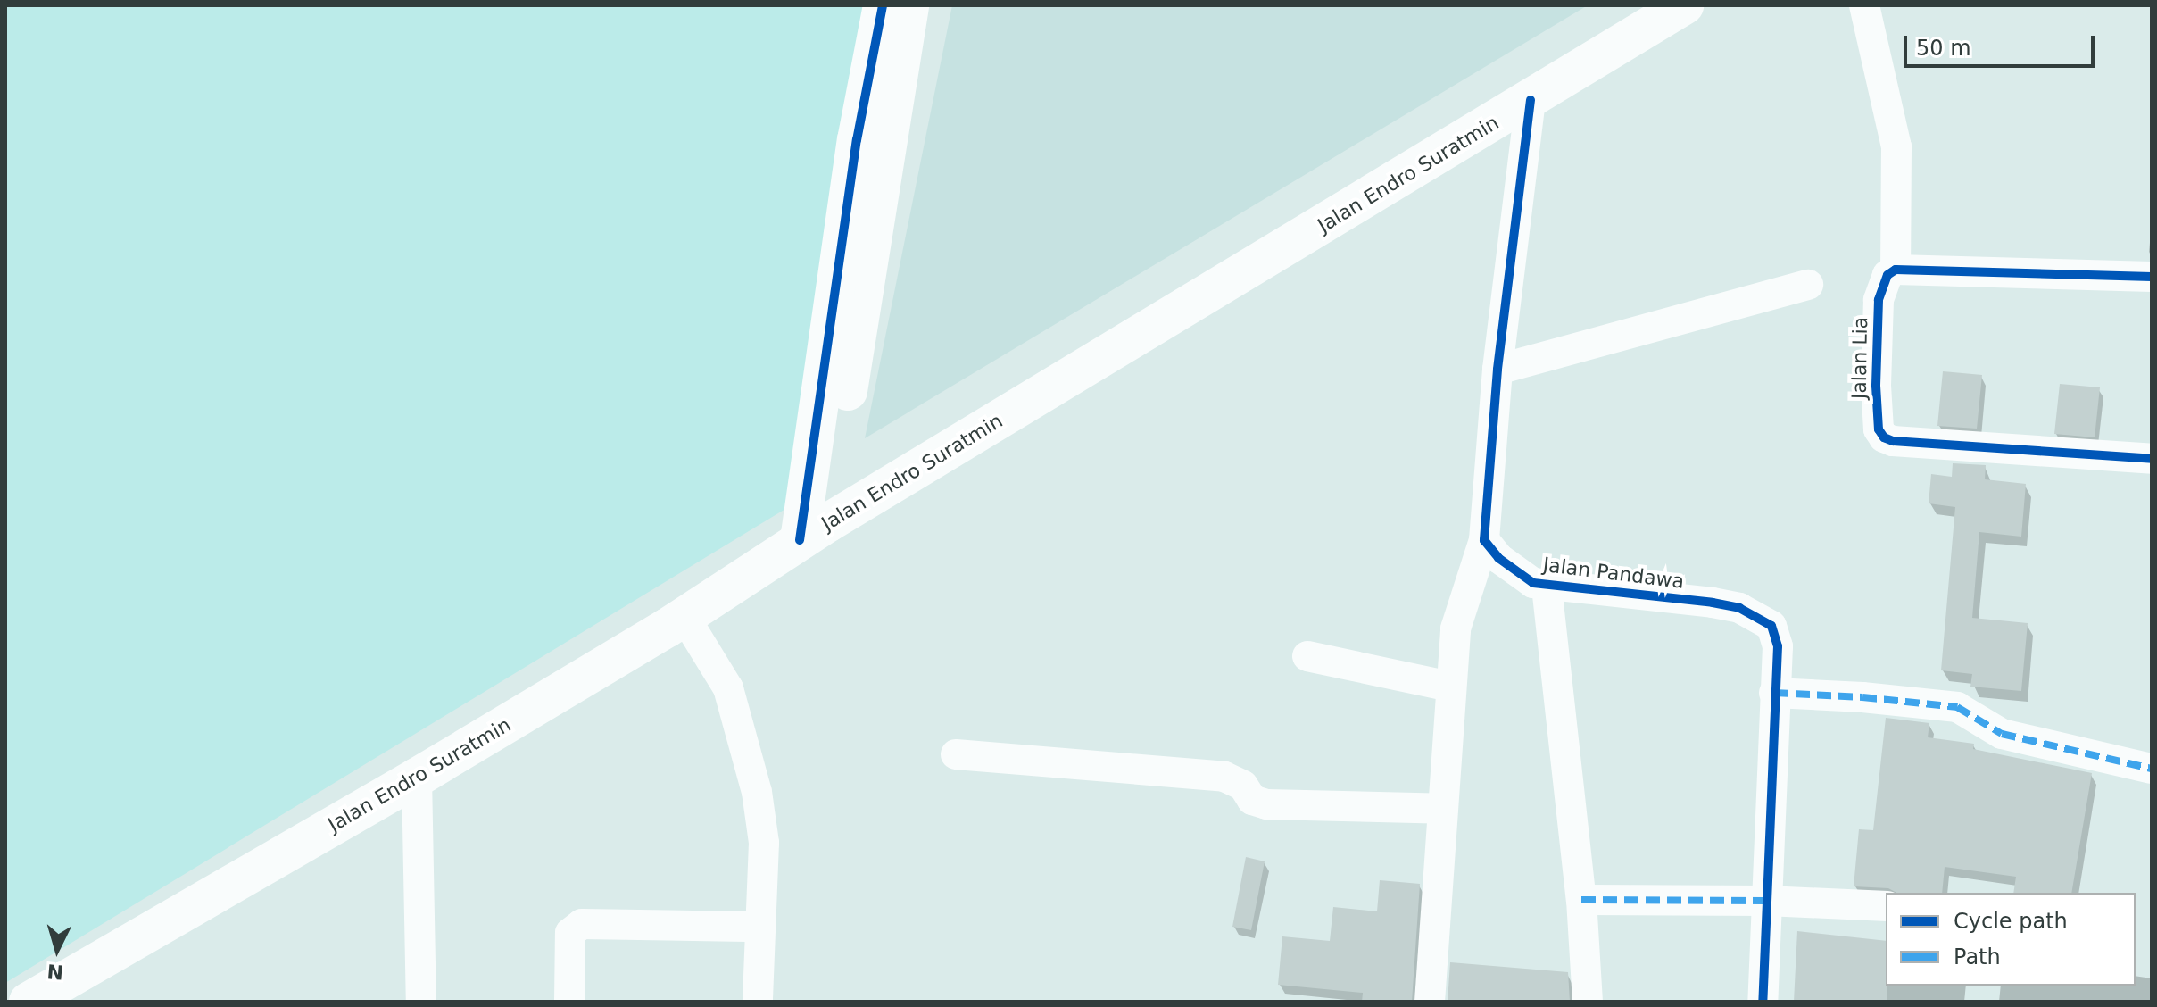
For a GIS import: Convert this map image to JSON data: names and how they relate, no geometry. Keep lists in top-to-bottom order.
{
  "streets": {
    "main road": ["Jalan Endro Suratmin"],
    "street": ["Jalan Lia", "Jalan Pandawa"]
  },
  "legend": ["Cycle path", "Path"],
  "scale_bar": "50 m",
  "north": "bottom"
}
